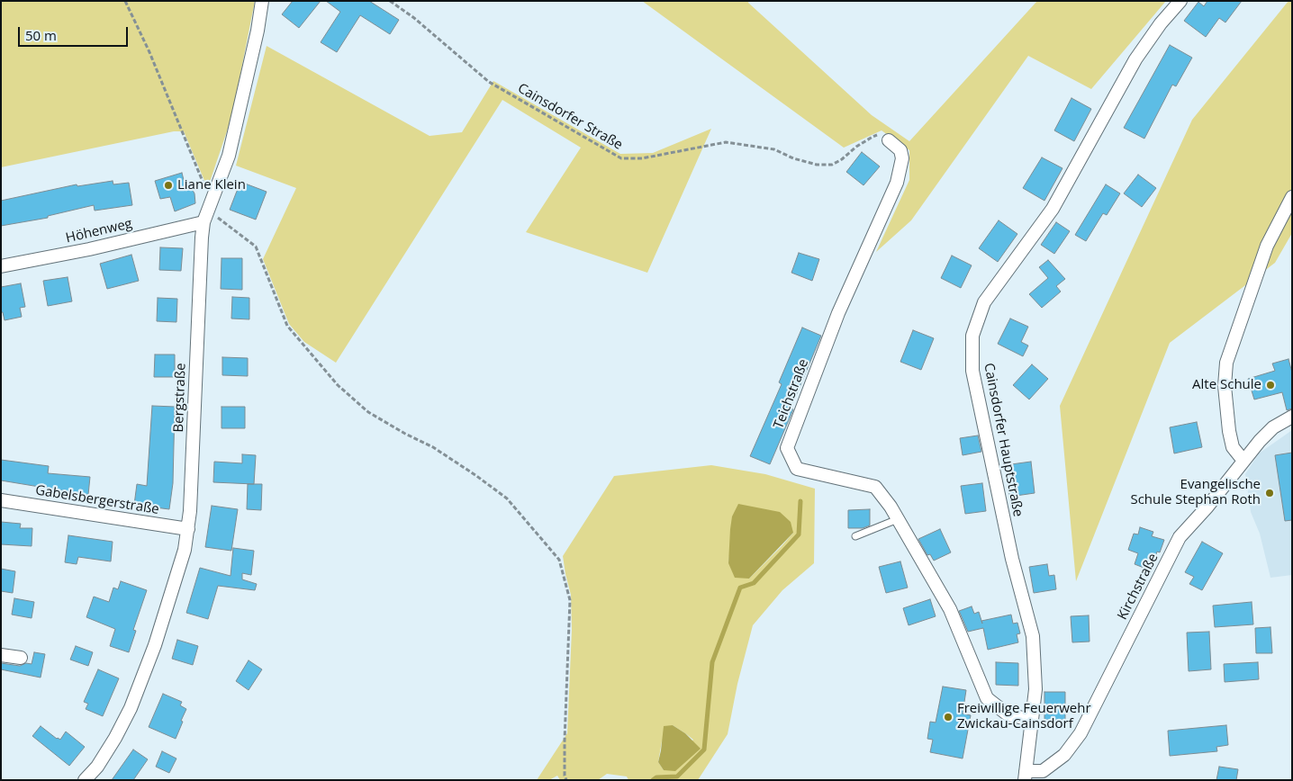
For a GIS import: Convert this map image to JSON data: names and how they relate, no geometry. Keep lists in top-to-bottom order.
{
  "streets": {
    "street": [
      "Höhenweg",
      "Teichstraße",
      "Bergstraße",
      "Cainsdorfer Hauptstraße",
      "Gabelsbergerstraße",
      "Kirchstraße"
    ],
    "path": ["Cainsdorfer Straße"]
  },
  "crossings": [
    ["Cainsdorfer Straße", "Teichstraße"],
    ["Höhenweg", "Bergstraße"],
    ["Teichstraße", "Cainsdorfer Hauptstraße"],
    ["Bergstraße", "Gabelsbergerstraße"],
    ["Cainsdorfer Hauptstraße", "Kirchstraße"]
  ],
  "places": [
    "Liane Klein",
    "Alte Schule",
    "Evangelische Schule Stephan Roth",
    "Freiwillige Feuerwehr Zwickau-Cainsdorf"
  ],
  "scale_bar": "50 m"
}
